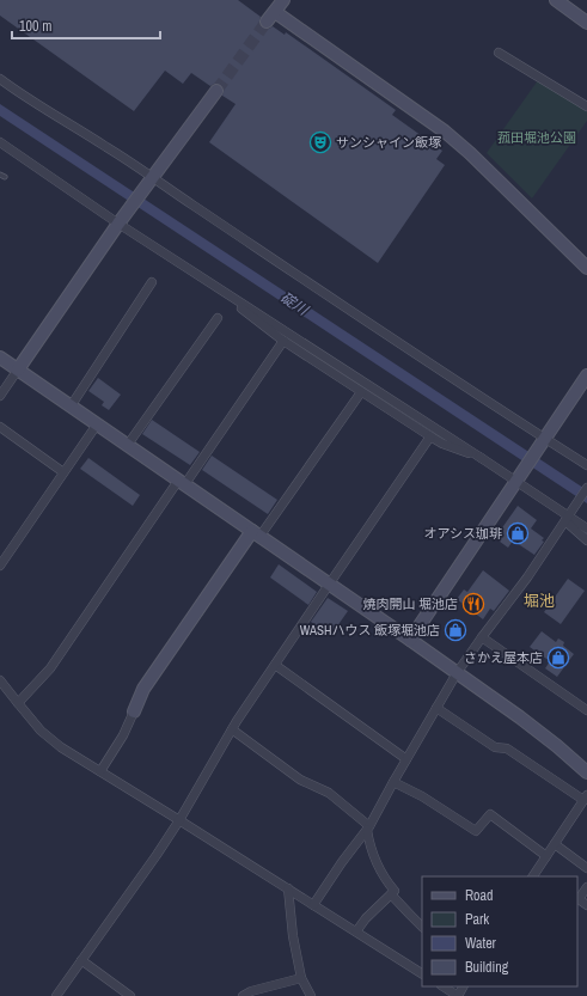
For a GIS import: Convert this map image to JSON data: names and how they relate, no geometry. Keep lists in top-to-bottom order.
{
  "districts": ["堀池"],
  "water": ["碇川"],
  "parks": ["菰田堀池公園"],
  "places": {
    "theatre": ["サンシャイン飯塚"],
    "shop": ["オアシス珈琲", "WASHハウス 飯塚堀池店", "さかえ屋本店"],
    "restaurant": ["焼肉開山 堀池店"]
  },
  "legend": [
    "Road",
    "Park",
    "Water",
    "Building"
  ],
  "scale_bar": "100 m"
}
